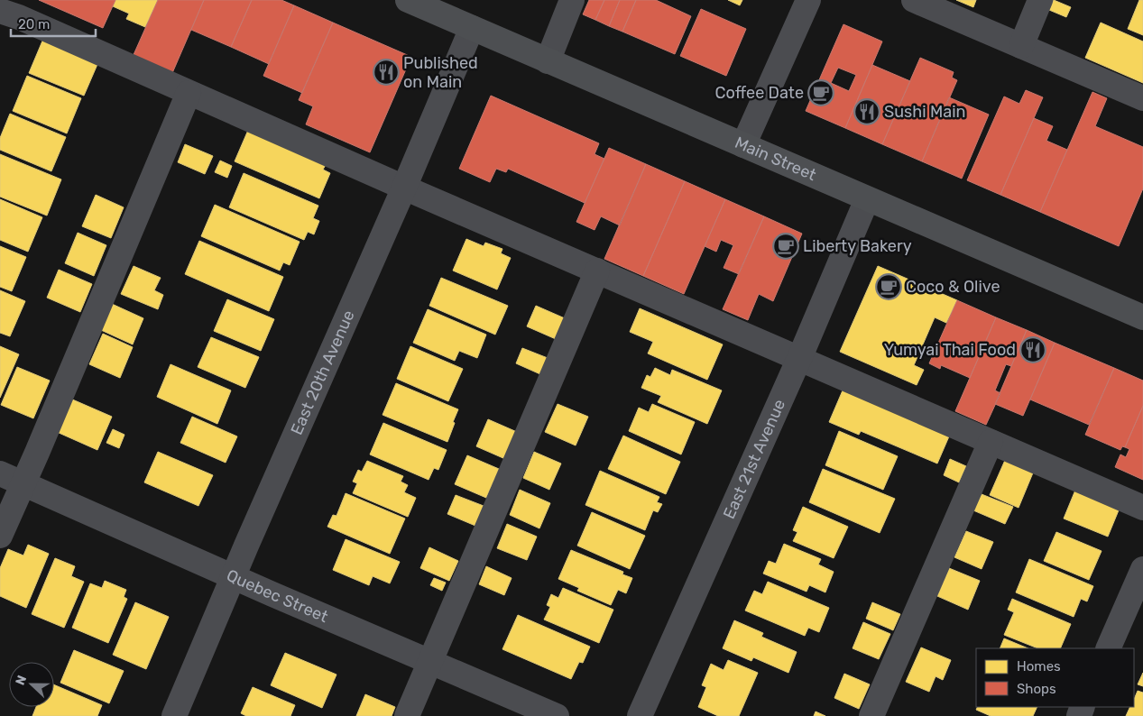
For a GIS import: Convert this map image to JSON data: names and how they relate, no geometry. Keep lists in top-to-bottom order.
{
  "streets": {
    "main road": ["Main Street"],
    "street": ["East 20th Avenue", "East 21st Avenue", "Quebec Street"]
  },
  "crossings": [
    ["Main Street", "East 20th Avenue"],
    ["Main Street", "East 21st Avenue"],
    ["East 20th Avenue", "Quebec Street"]
  ],
  "places": {
    "restaurant": ["Published on Main", "Sushi Main", "Yumyai Thai Food"],
    "cafe": ["Coffee Date", "Liberty Bakery", "Coco & Olive"]
  },
  "legend": ["Homes", "Shops"],
  "scale_bar": "20 m",
  "north": "left"
}
